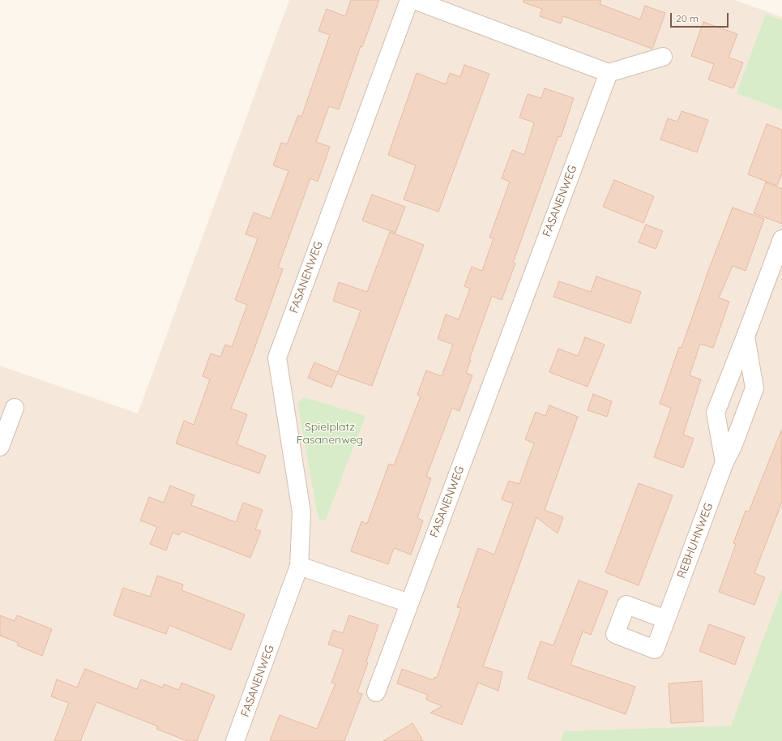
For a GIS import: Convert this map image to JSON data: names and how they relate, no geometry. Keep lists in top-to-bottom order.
{
  "streets": {
    "street": ["FASANENWEG", "REBHUHNWEG"]
  },
  "parks": ["Spielplatz Fasanenweg"],
  "scale_bar": "20 m"
}
